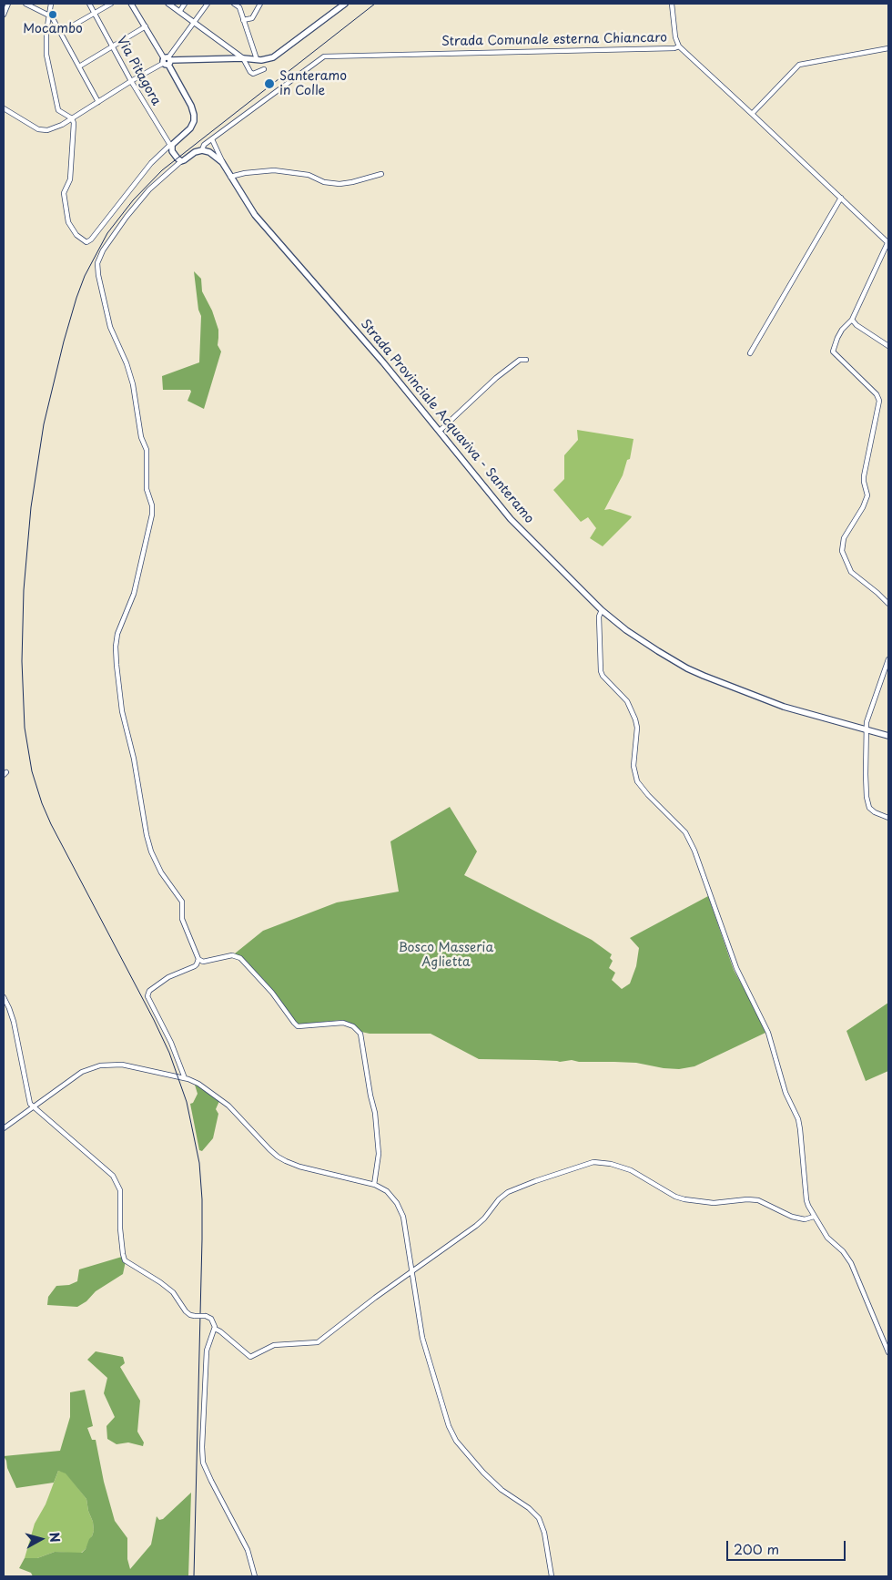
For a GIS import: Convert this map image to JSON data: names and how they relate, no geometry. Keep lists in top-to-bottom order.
{
  "streets": {
    "main road": ["Strada Provinciale Acquaviva - Santeramo"],
    "street": ["Strada Comunale esterna Chiancaro", "Via Pitagora"]
  },
  "parks": ["Bosco Masseria Aglietta"],
  "places": ["Mocambo", "Santeramo in Colle"],
  "scale_bar": "200 m",
  "north": "right"
}
